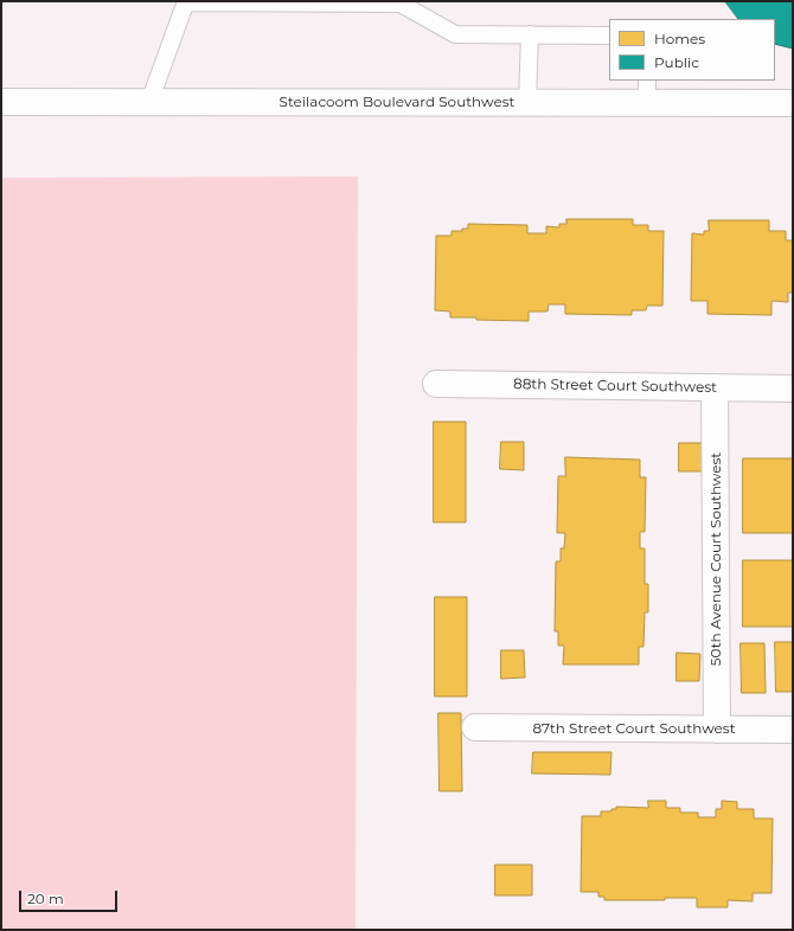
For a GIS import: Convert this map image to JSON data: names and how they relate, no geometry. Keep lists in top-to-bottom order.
{
  "streets": {
    "street": [
      "Steilacoom Boulevard Southwest",
      "88th Street Court Southwest",
      "50th Avenue Court Southwest",
      "87th Street Court Southwest"
    ]
  },
  "crossings": [
    ["88th Street Court Southwest", "50th Avenue Court Southwest"],
    ["50th Avenue Court Southwest", "87th Street Court Southwest"]
  ],
  "legend": ["Homes", "Public"],
  "scale_bar": "20 m"
}
